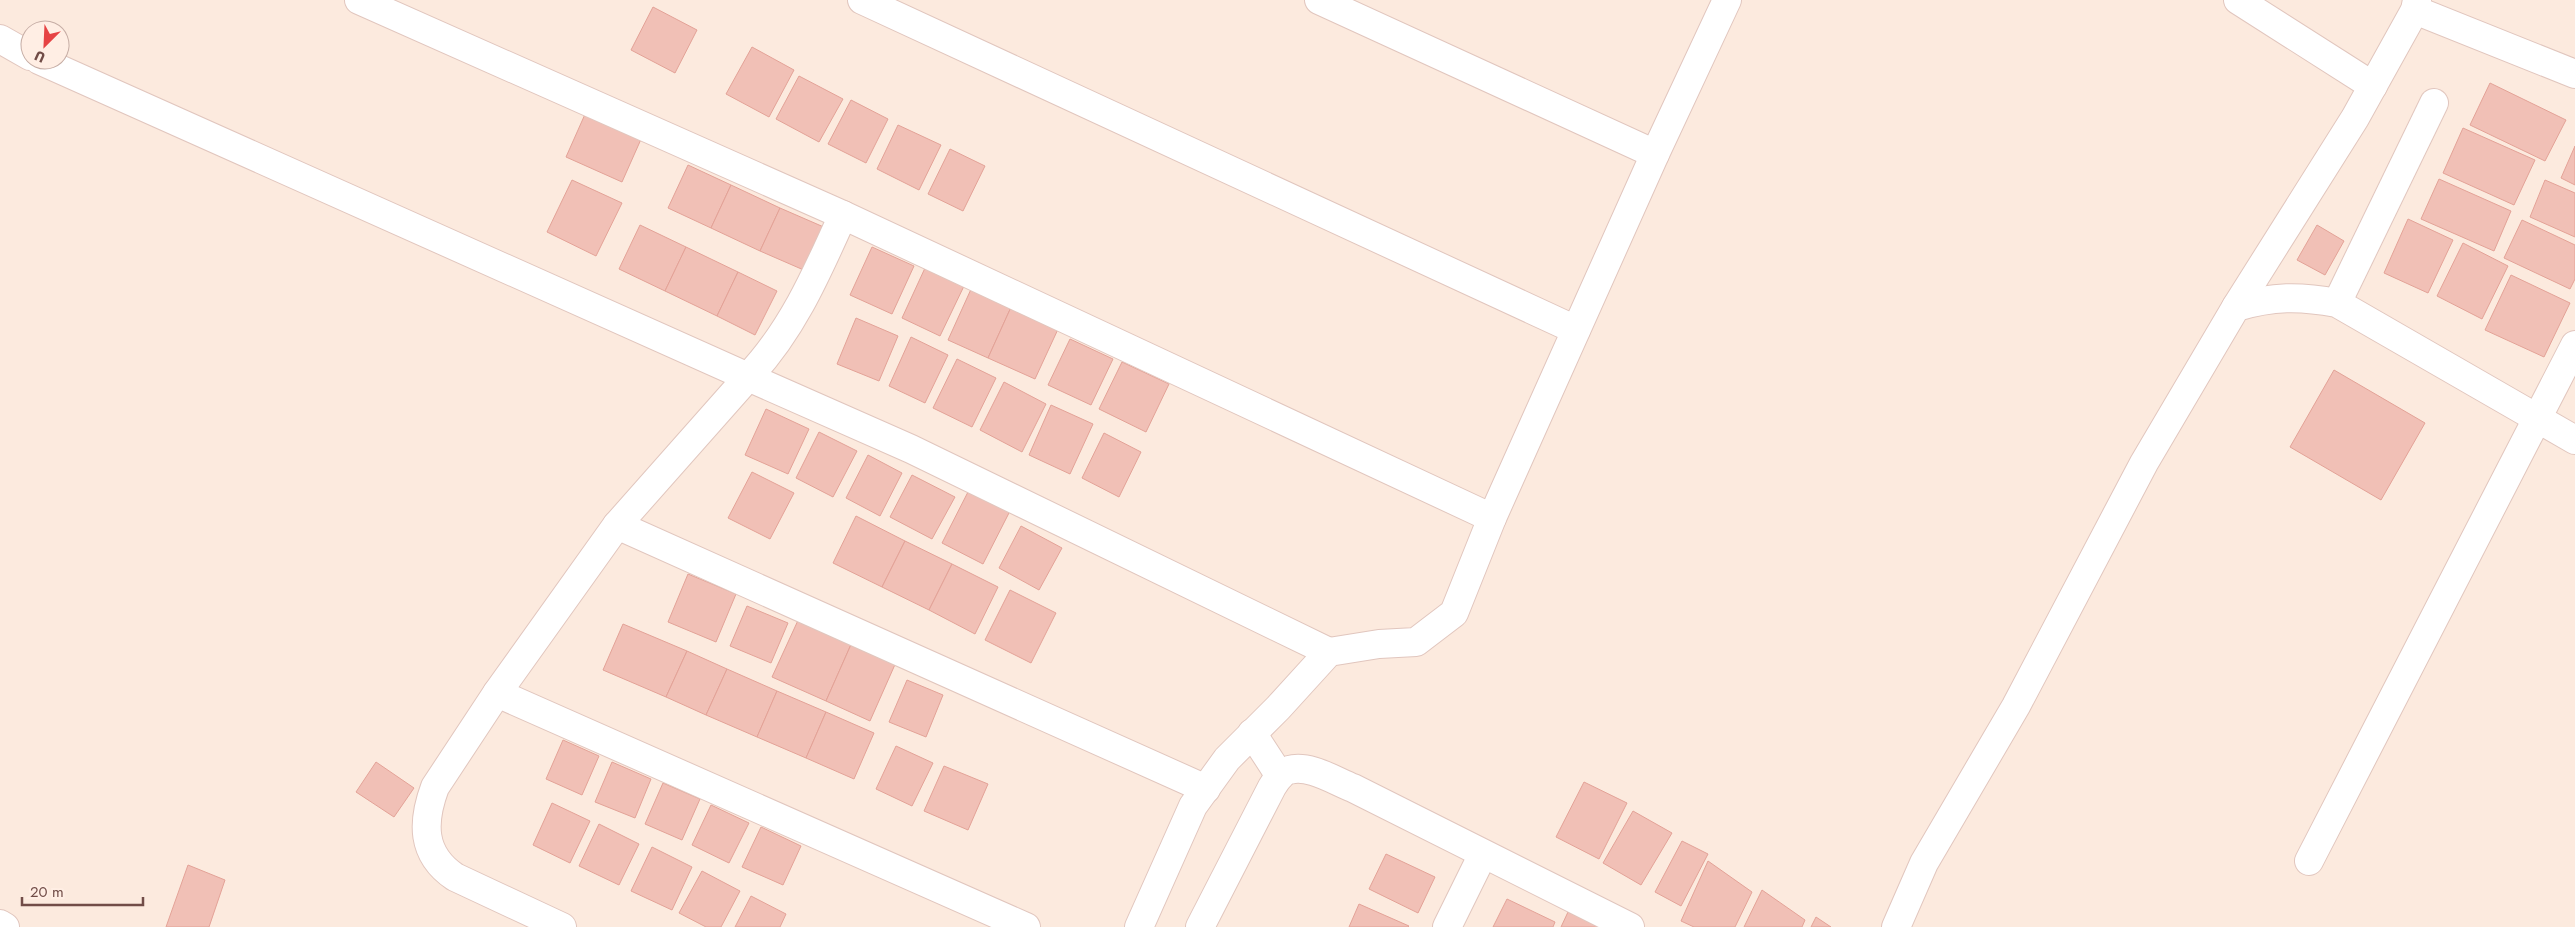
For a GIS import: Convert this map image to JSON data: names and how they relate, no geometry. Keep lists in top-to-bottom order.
{
  "scale_bar": "20 m",
  "north": "bottom left"
}
